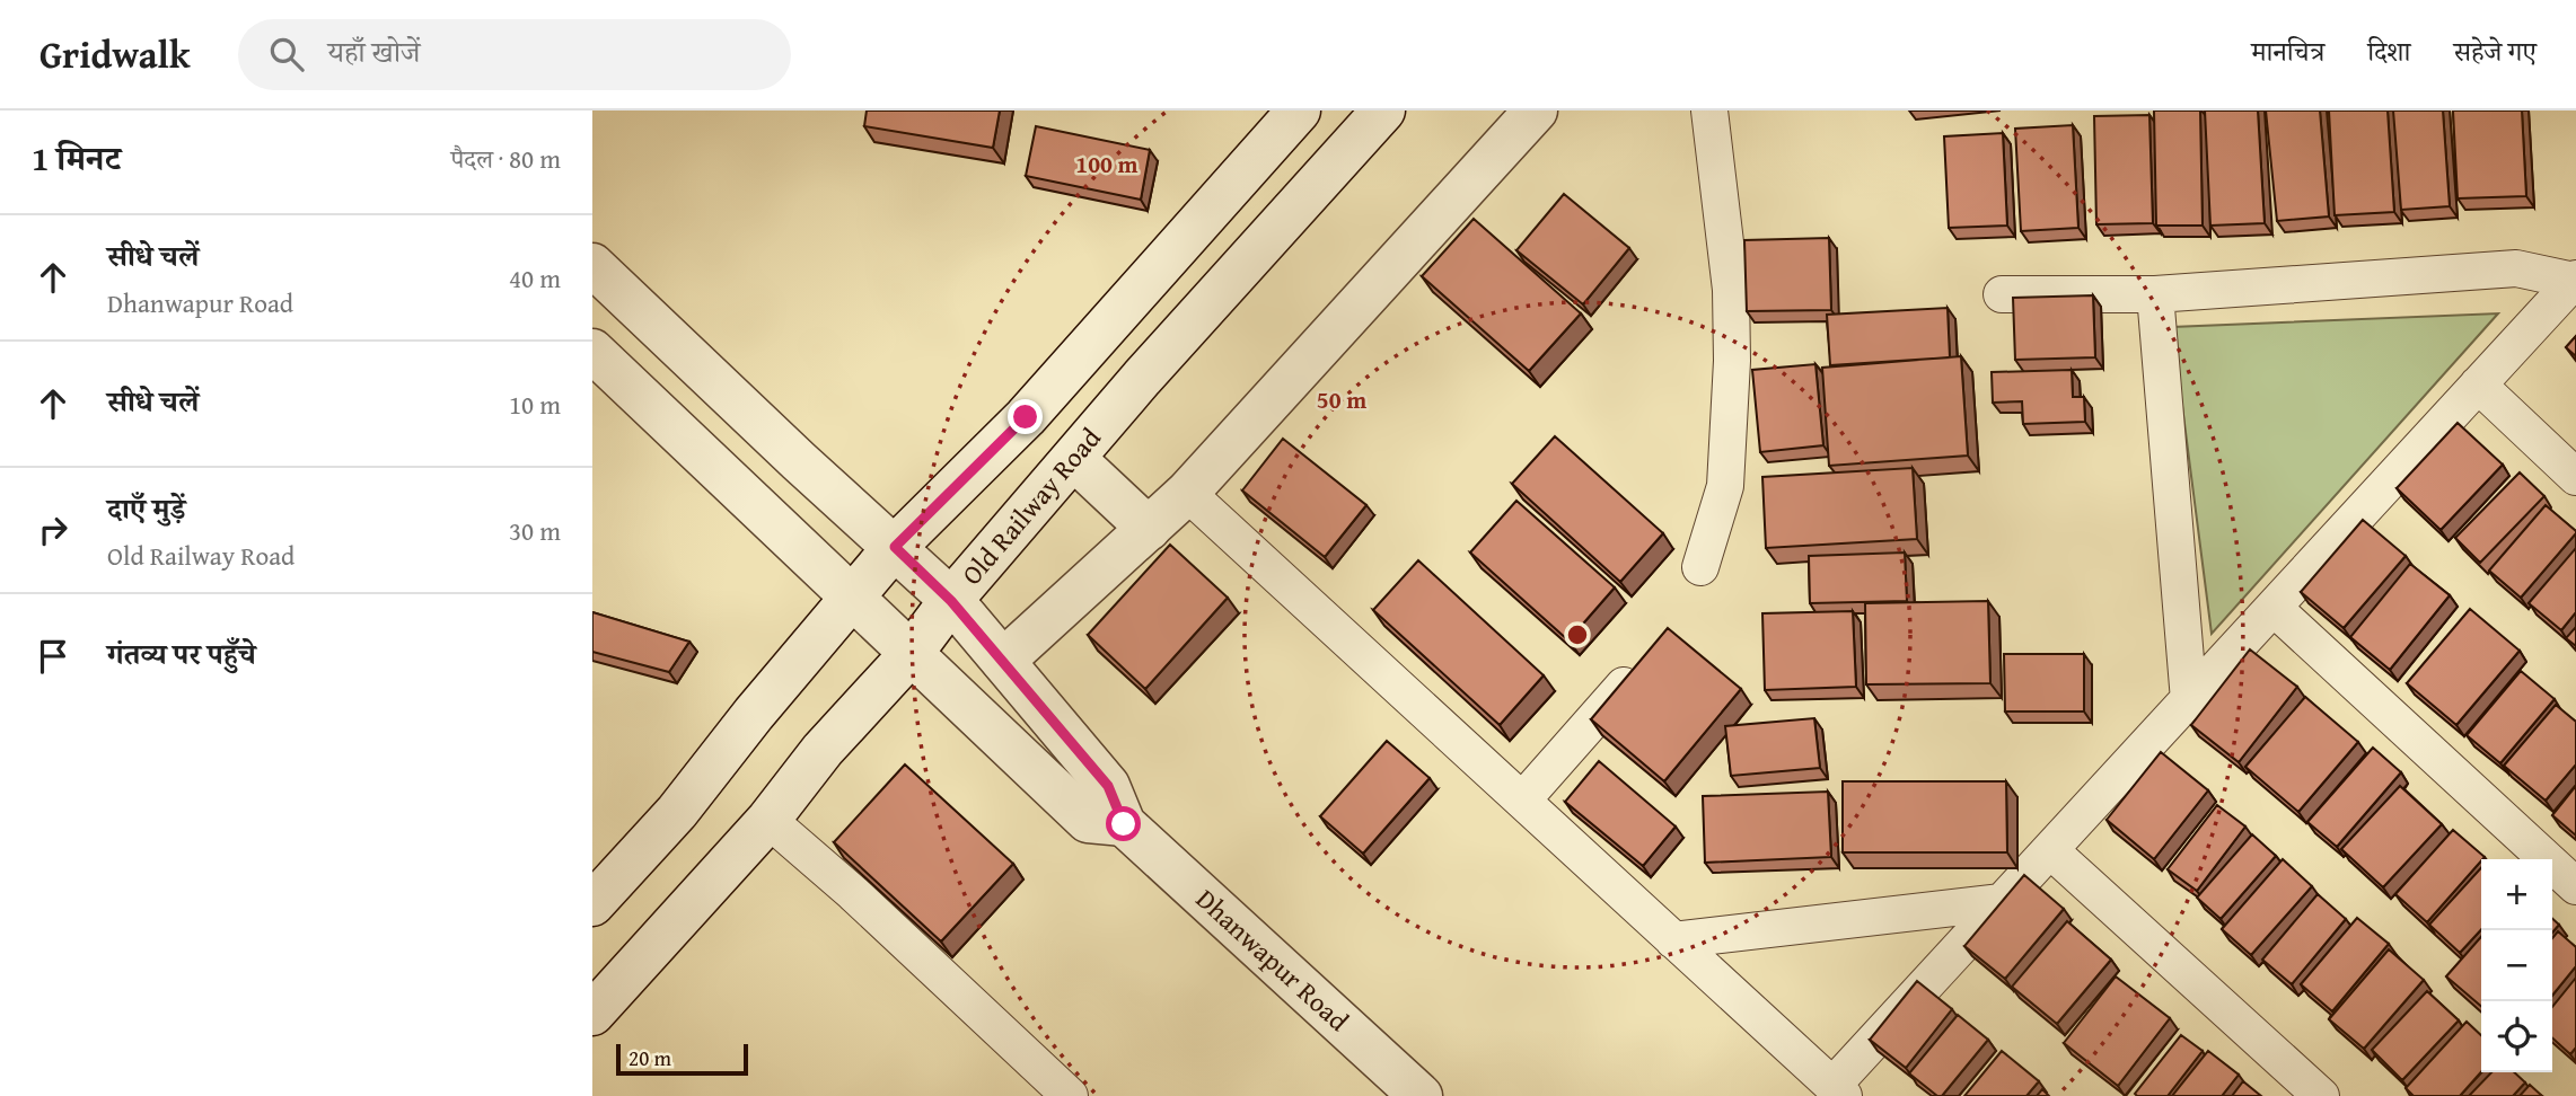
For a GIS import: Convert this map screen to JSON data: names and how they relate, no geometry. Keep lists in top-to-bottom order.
{
  "streets": {
    "street": ["Old Railway Road", "Dhanwapur Road"]
  },
  "crossings": [
    ["Old Railway Road", "Dhanwapur Road"]
  ],
  "scale_bar": "20 m",
  "page": {
    "header": "Gridwalk",
    "search": "यहाँ खोजें",
    "nav": ["मानचित्र", "दिशा", "सहेजे गए"],
    "heading": ["1 मिनट", "पैदल · 80 m"],
    "list": [
      ["सीधे चलें", "Dhanwapur Road", "40 m"],
      ["सीधे चलें", "10 m"],
      ["दाएँ मुड़ें", "Old Railway Road", "30 m"],
      "गंतव्य पर पहुँचे"
    ],
    "map_buttons": ["+", "−"],
    "scale": "20 m"
  },
  "rings": ["100 m", "50 m"]
}
